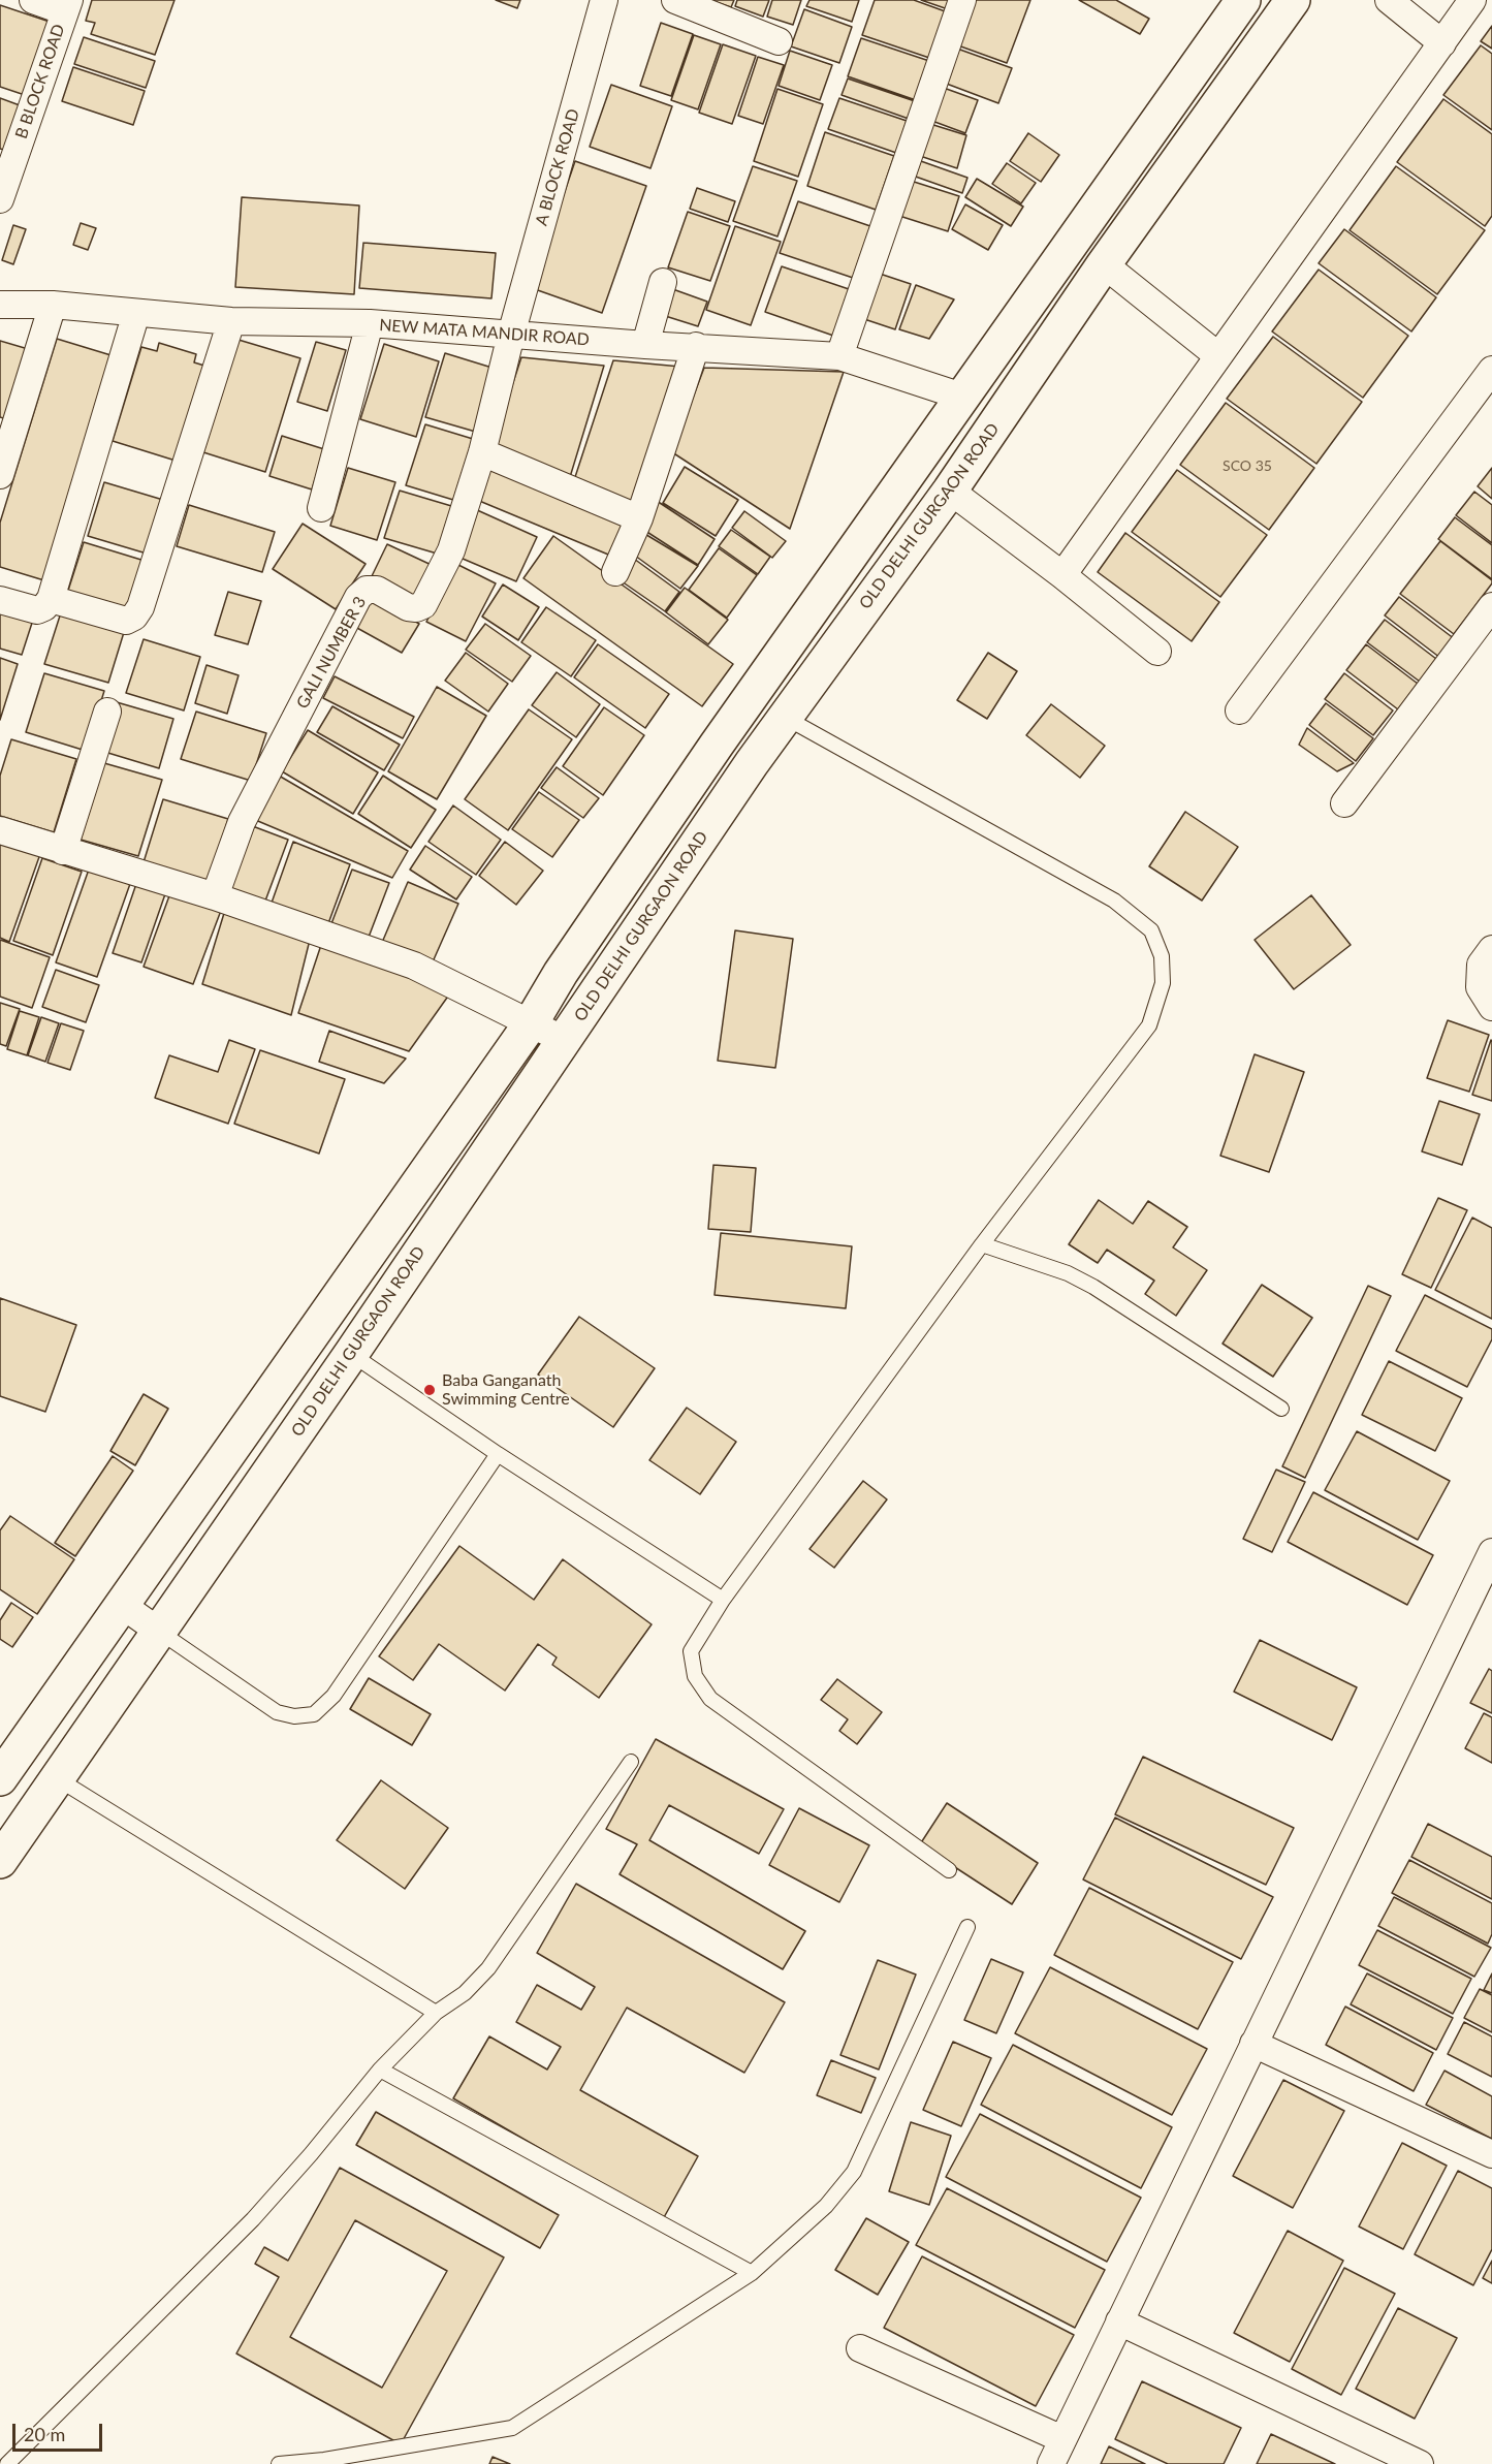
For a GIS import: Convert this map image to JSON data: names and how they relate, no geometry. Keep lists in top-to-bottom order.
{
  "streets": {
    "main road": ["OLD DELHI GURGAON ROAD"],
    "street": [
      "B BLOCK ROAD",
      "A BLOCK ROAD",
      "NEW MATA MANDIR ROAD",
      "GALI NUMBER 3"
    ]
  },
  "crossings": [
    ["A BLOCK ROAD", "NEW MATA MANDIR ROAD"],
    ["A BLOCK ROAD", "GALI NUMBER 3"],
    ["NEW MATA MANDIR ROAD", "GALI NUMBER 3"]
  ],
  "places": ["Baba Ganganath Swimming Centre"],
  "house_numbers": ["SCO 35"],
  "scale_bar": "20 m"
}
